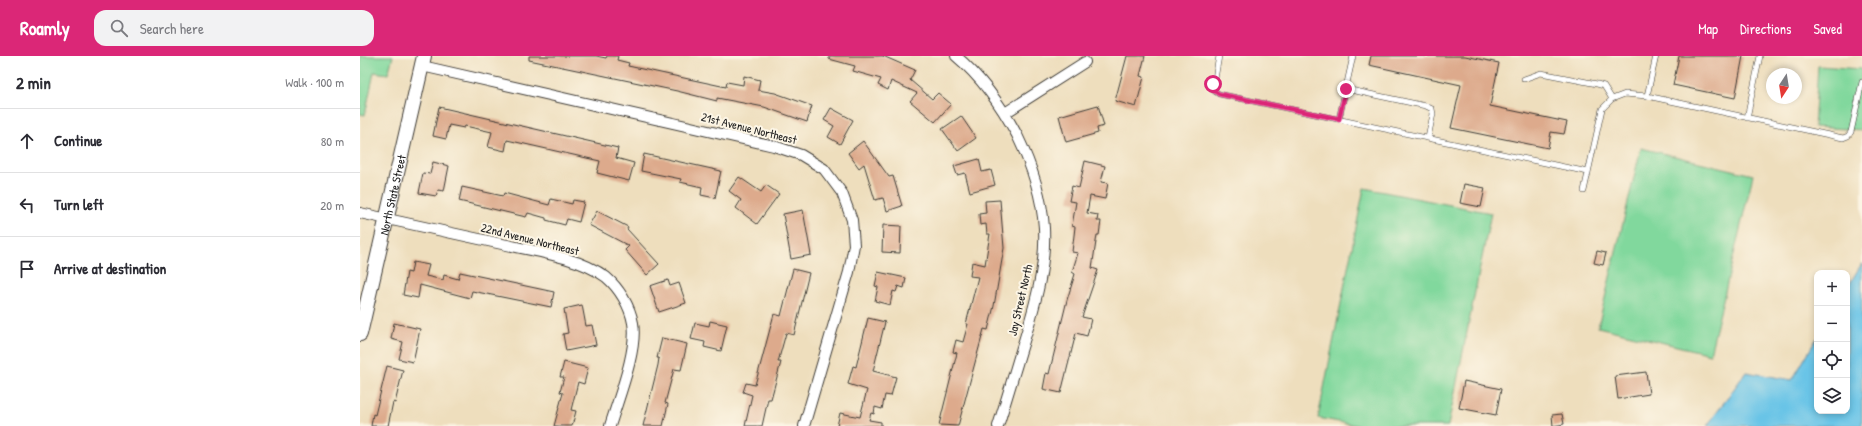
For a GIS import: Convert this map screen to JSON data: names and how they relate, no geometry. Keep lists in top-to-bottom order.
{
  "streets": {
    "street": [
      "21st Avenue Northeast",
      "North State Street",
      "22nd Avenue Northeast",
      "Jay Street North"
    ]
  },
  "crossings": [
    ["21st Avenue Northeast", "North State Street"],
    ["North State Street", "22nd Avenue Northeast"]
  ],
  "north": "bottom",
  "page": {
    "header": "Roamly",
    "search": "Search here",
    "nav": ["Map", "Directions", "Saved"],
    "heading": ["2 min", "Walk · 100 m"],
    "list": [
      ["Continue", "80 m"],
      ["Turn left", "20 m"],
      "Arrive at destination"
    ],
    "map_buttons": ["+", "−"]
  }
}
